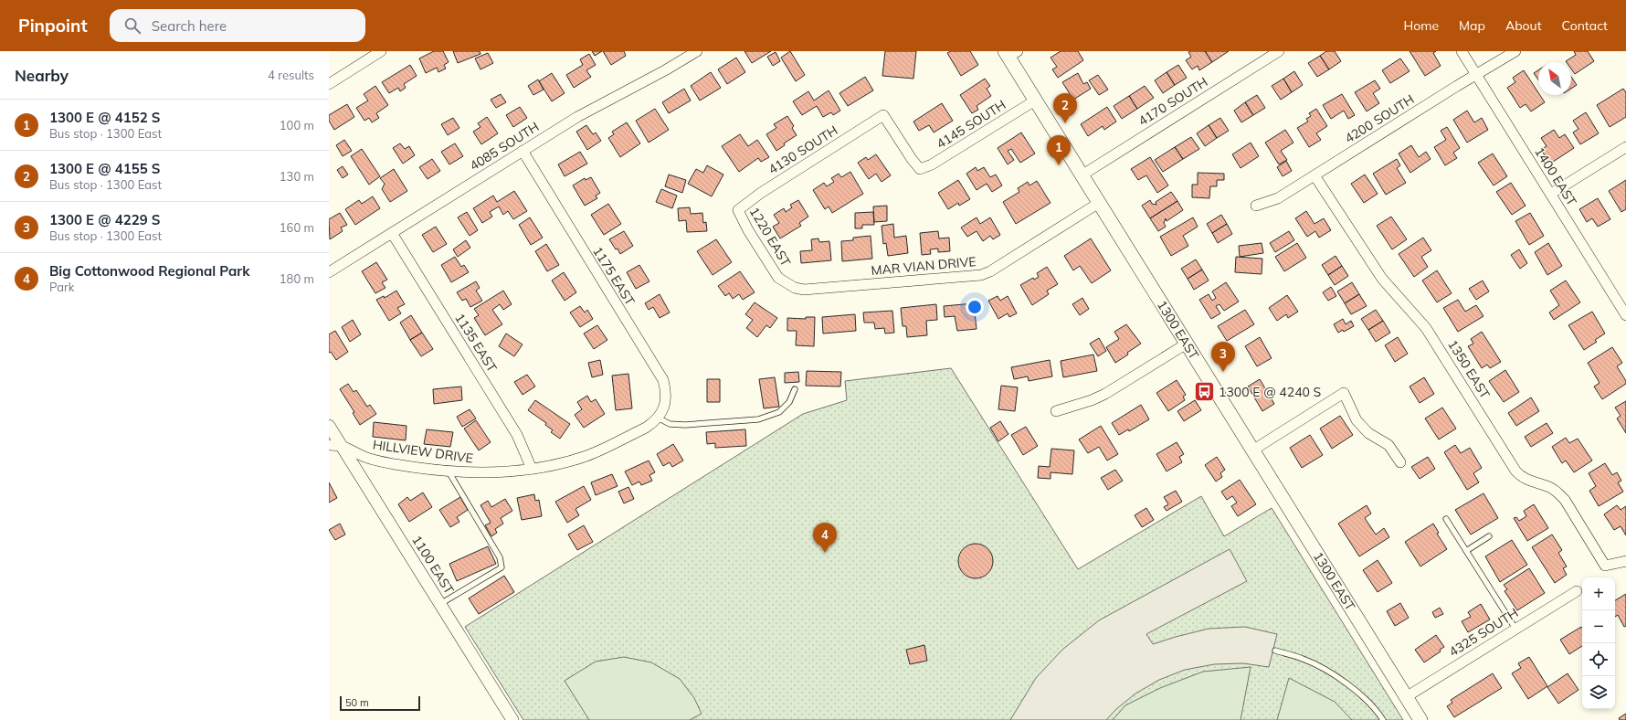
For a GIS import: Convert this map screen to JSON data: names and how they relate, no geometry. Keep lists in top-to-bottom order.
{
  "streets": {
    "main road": ["1300 EAST"],
    "street": [
      "4170 SOUTH",
      "4200 SOUTH",
      "4145 SOUTH",
      "4085 SOUTH",
      "4130 SOUTH",
      "1400 EAST",
      "1220 EAST",
      "MAR VIAN DRIVE",
      "1175 EAST",
      "1135 EAST",
      "1350 EAST",
      "HILLVIEW DRIVE",
      "1100 EAST",
      "4325 SOUTH"
    ]
  },
  "crossings": [
    ["4170 SOUTH", "1300 EAST"],
    ["4200 SOUTH", "1400 EAST"],
    ["4200 SOUTH", "1350 EAST"],
    ["4145 SOUTH", "4130 SOUTH"],
    ["4145 SOUTH", "1300 EAST"],
    ["4085 SOUTH", "1175 EAST"],
    ["4085 SOUTH", "1135 EAST"],
    ["4130 SOUTH", "1220 EAST"],
    ["1220 EAST", "MAR VIAN DRIVE"],
    ["MAR VIAN DRIVE", "1300 EAST"],
    ["1175 EAST", "HILLVIEW DRIVE"],
    ["1300 EAST", "4325 SOUTH"],
    ["1135 EAST", "HILLVIEW DRIVE"],
    ["HILLVIEW DRIVE", "1100 EAST"]
  ],
  "places": {
    "bus stop": ["1300 E @ 4240 S"]
  },
  "scale_bar": "50 m",
  "north": "top left",
  "page": {
    "header": "Pinpoint",
    "search": "Search here",
    "nav": [
      "Home",
      "Map",
      "About",
      "Contact"
    ],
    "heading": ["Nearby", "4 results"],
    "pins": [
      "2",
      "1",
      "3",
      "4"
    ],
    "list": [
      {
        "mark": "1",
        "name": "1300 E @ 4152 S",
        "note": "Bus stop · 1300 East",
        "value": "100 m"
      },
      {
        "mark": "2",
        "name": "1300 E @ 4155 S",
        "note": "Bus stop · 1300 East",
        "value": "130 m"
      },
      {
        "mark": "3",
        "name": "1300 E @ 4229 S",
        "note": "Bus stop · 1300 East",
        "value": "160 m"
      },
      {
        "mark": "4",
        "name": "Big Cottonwood Regional Park",
        "note": "Park",
        "value": "180 m"
      }
    ],
    "map_buttons": ["+", "−"],
    "scale": "50 m"
  }
}
